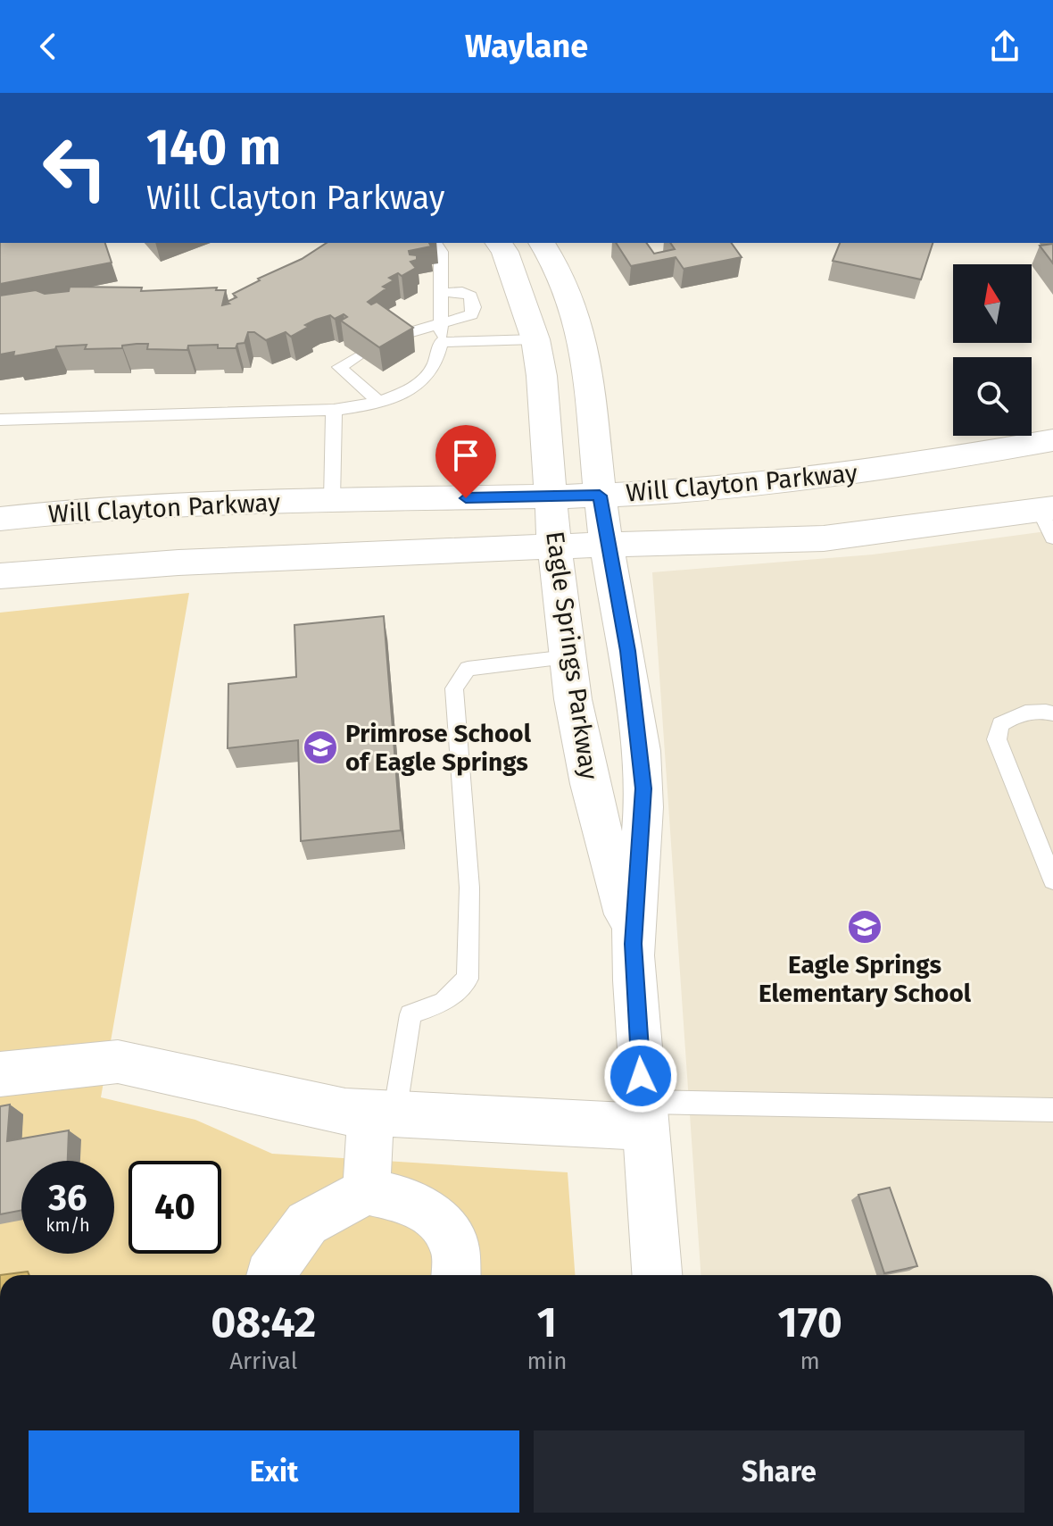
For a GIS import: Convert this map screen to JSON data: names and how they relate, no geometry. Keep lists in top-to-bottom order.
{
  "streets": {
    "street": ["Will Clayton Parkway", "Eagle Springs Parkway"]
  },
  "crossings": [
    ["Will Clayton Parkway", "Eagle Springs Parkway"]
  ],
  "places": {
    "school or university": ["Primrose School of Eagle Springs", "Eagle Springs Elementary School"]
  },
  "north": "top",
  "page": {
    "header": "Waylane",
    "turn": ["140 m", "Will Clayton Parkway"],
    "speed": "36 km/h",
    "limit": "40",
    "eta": [
      "08:42",
      "Arrival",
      "1",
      "min",
      "170",
      "m"
    ],
    "buttons": ["Exit", "Share"]
  }
}
